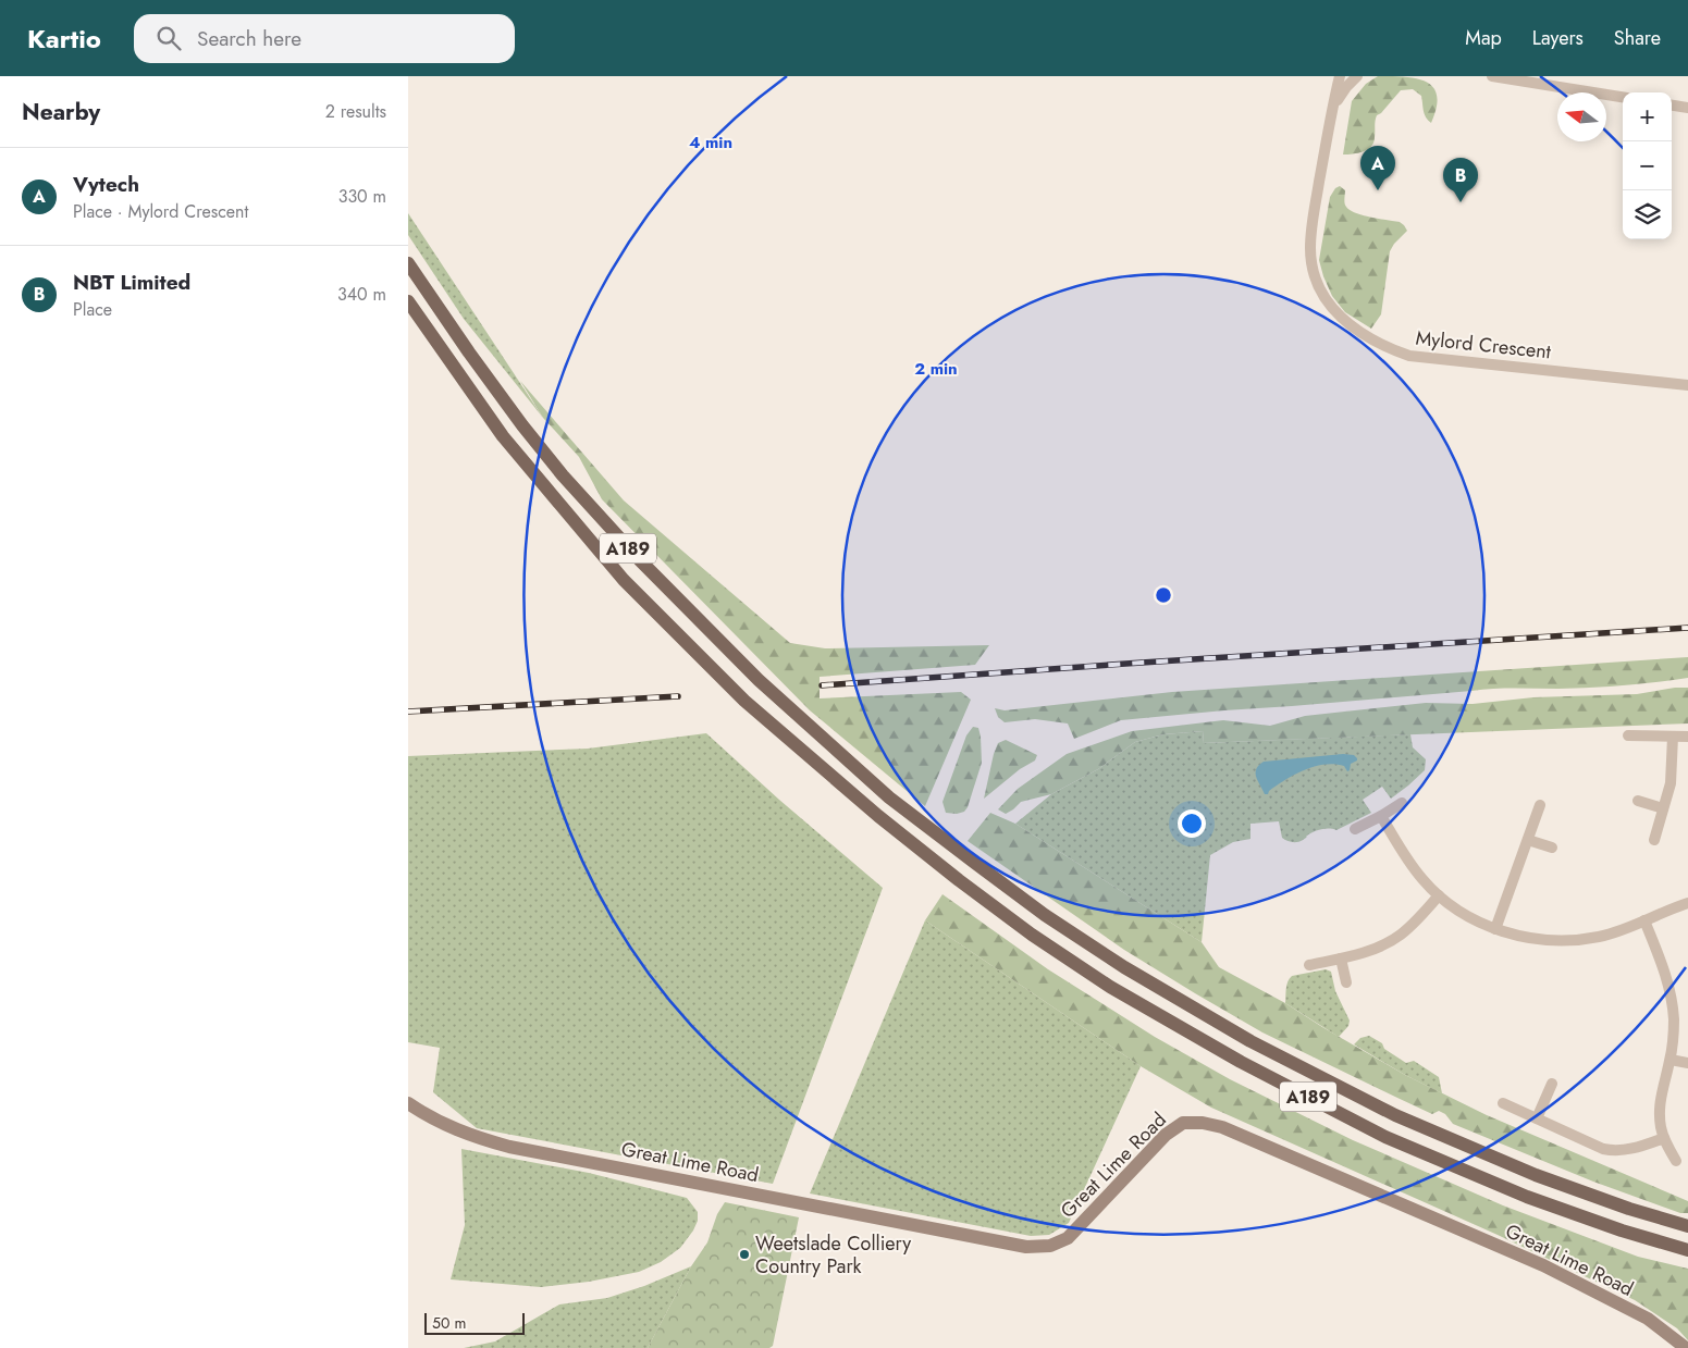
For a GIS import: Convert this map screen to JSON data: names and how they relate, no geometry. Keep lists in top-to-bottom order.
{
  "streets": {
    "main road": ["A189", "Great Lime Road"],
    "street": ["Mylord Crescent"]
  },
  "places": ["Weetslade Colliery Country Park"],
  "scale_bar": "50 m",
  "north": "left",
  "page": {
    "header": "Kartio",
    "search": "Search here",
    "nav": ["Map", "Layers", "Share"],
    "heading": ["Nearby", "2 results"],
    "map_buttons": ["+", "−"],
    "pins": ["A", "B"],
    "list": [
      {
        "mark": "A",
        "name": "Vytech",
        "note": "Place · Mylord Crescent",
        "value": "330 m"
      },
      {
        "mark": "B",
        "name": "NBT Limited",
        "note": "Place",
        "value": "340 m"
      }
    ],
    "scale": "50 m"
  },
  "rings": ["4 min", "2 min"]
}
